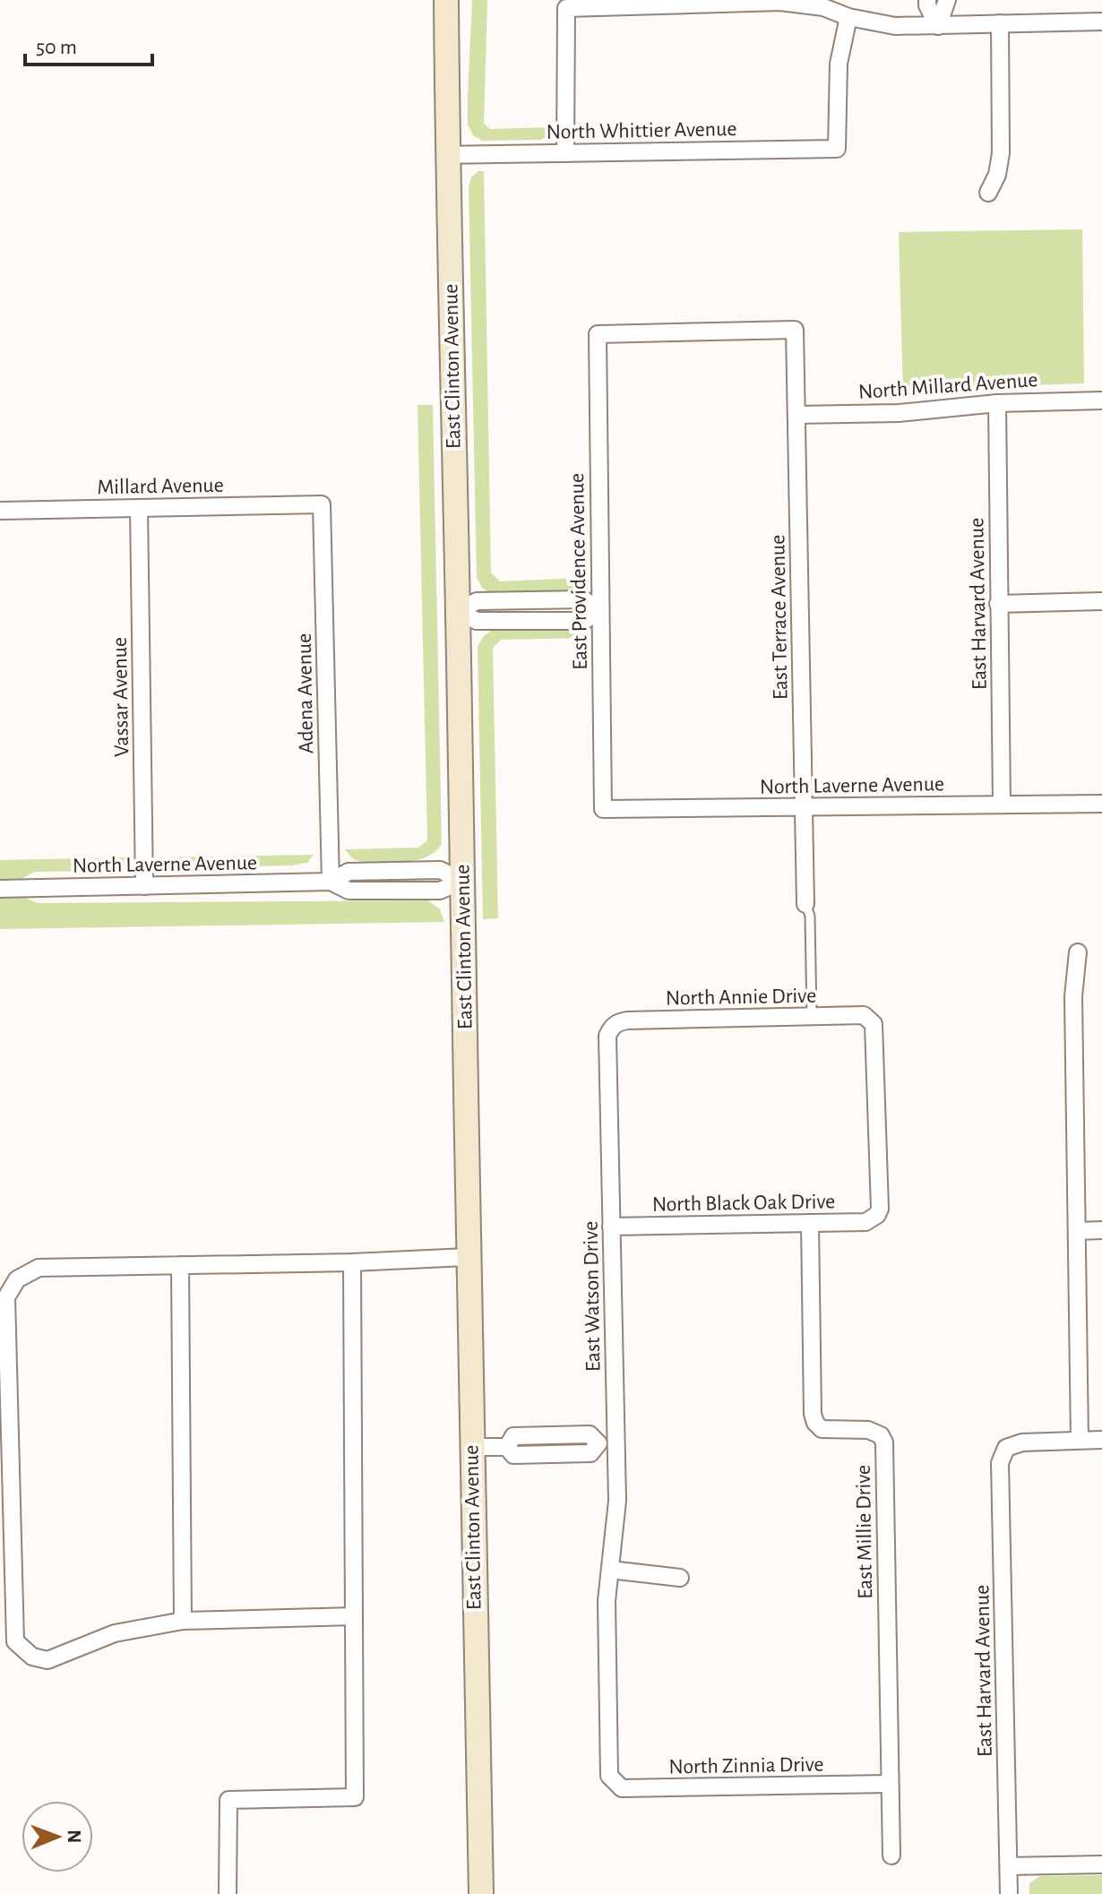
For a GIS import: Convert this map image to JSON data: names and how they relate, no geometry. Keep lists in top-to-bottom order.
{
  "streets": {
    "street": [
      "North Whittier Avenue",
      "East Clinton Avenue",
      "North Millard Avenue",
      "Millard Avenue",
      "East Providence Avenue",
      "East Harvard Avenue",
      "East Terrace Avenue",
      "Adena Avenue",
      "Vassar Avenue",
      "North Laverne Avenue",
      "North Annie Drive",
      "North Black Oak Drive",
      "East Watson Drive",
      "East Millie Drive",
      "North Zinnia Drive"
    ]
  },
  "crossings": [
    ["North Whittier Avenue", "East Clinton Avenue"],
    ["East Clinton Avenue", "North Laverne Avenue"],
    ["North Millard Avenue", "East Harvard Avenue"],
    ["North Millard Avenue", "East Terrace Avenue"],
    ["Millard Avenue", "Adena Avenue"],
    ["Millard Avenue", "Vassar Avenue"],
    ["East Providence Avenue", "East Terrace Avenue"],
    ["East Providence Avenue", "North Laverne Avenue"],
    ["East Harvard Avenue", "North Laverne Avenue"],
    ["East Terrace Avenue", "North Laverne Avenue"],
    ["Adena Avenue", "North Laverne Avenue"],
    ["Vassar Avenue", "North Laverne Avenue"],
    ["North Annie Drive", "North Black Oak Drive"],
    ["North Annie Drive", "East Watson Drive"],
    ["North Black Oak Drive", "East Watson Drive"],
    ["North Black Oak Drive", "East Millie Drive"],
    ["East Watson Drive", "North Zinnia Drive"],
    ["East Millie Drive", "North Zinnia Drive"]
  ],
  "scale_bar": "50 m",
  "north": "right"
}
